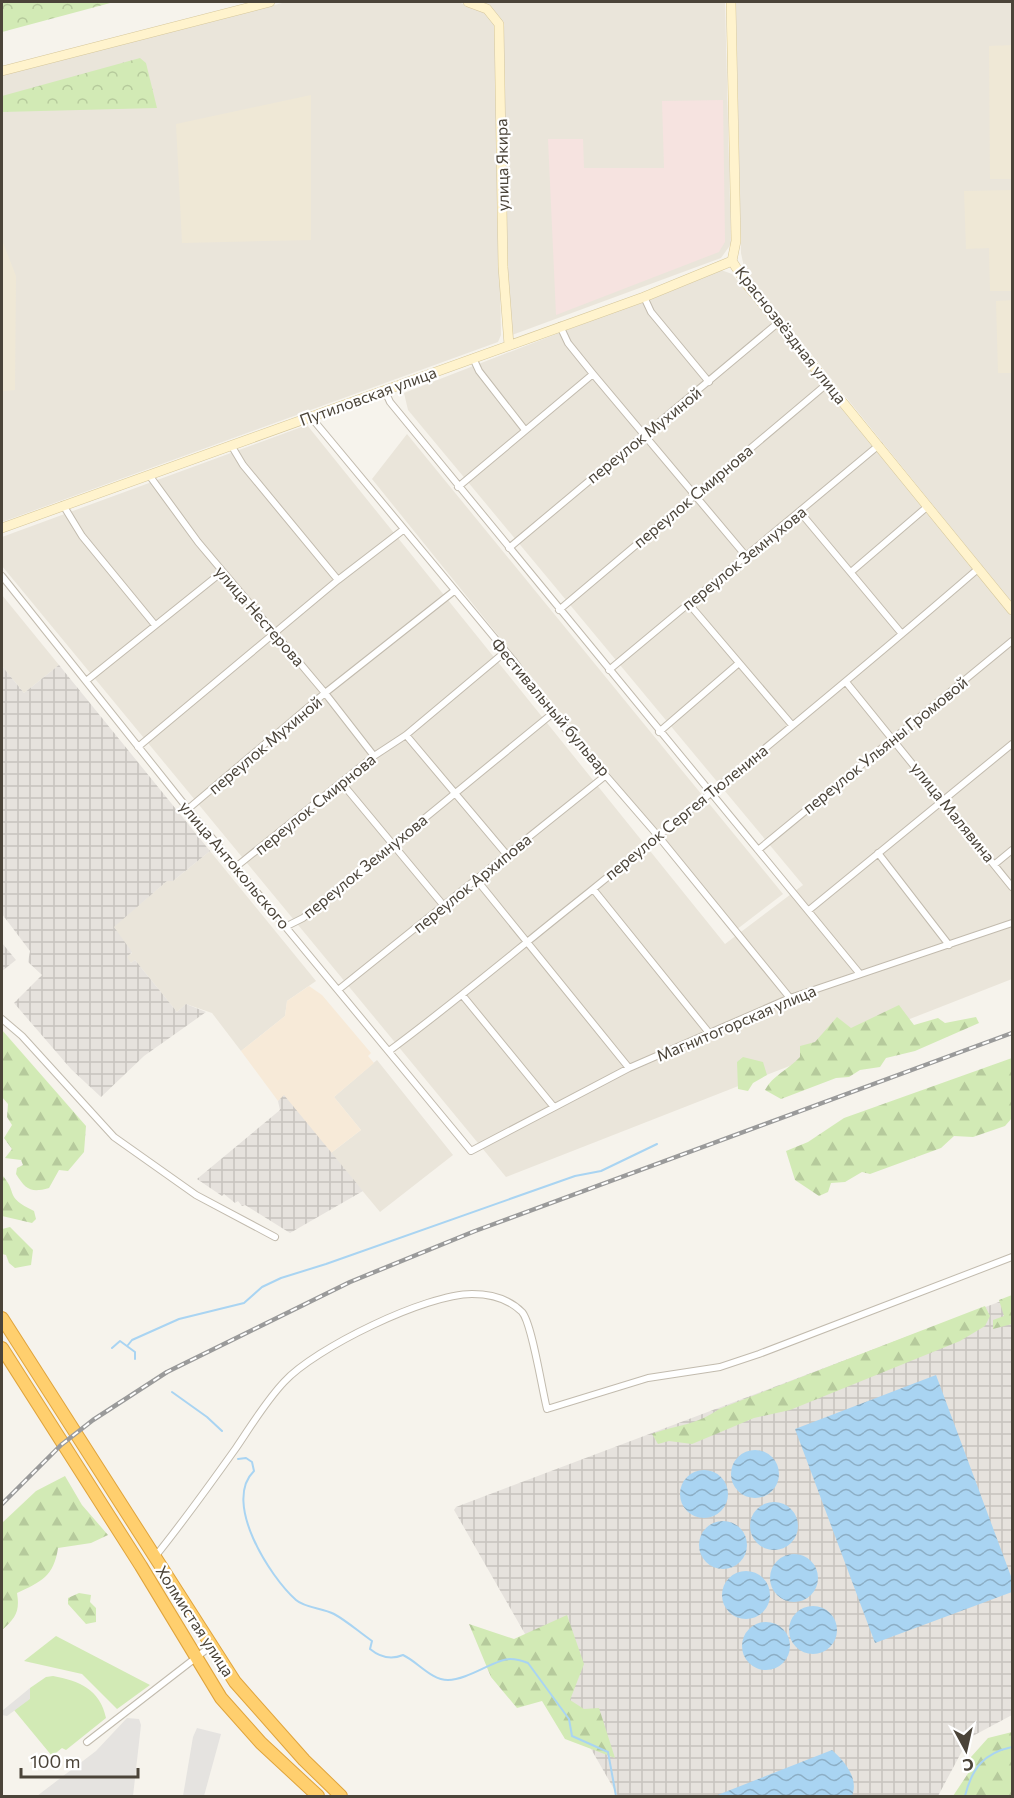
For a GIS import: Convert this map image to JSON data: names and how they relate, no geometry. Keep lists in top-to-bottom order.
{
  "streets": {
    "highway": ["Холмистая улица"],
    "street": [
      "улица Якира",
      "Краснозвёздная улица",
      "Путиловская улица",
      "переулок Мухиной",
      "переулок Смирнова",
      "переулок Земнухова",
      "улица Нестерова",
      "Фестивальный бульвар",
      "переулок Ульяны Громовой",
      "переулок Сергея Тюленина",
      "улица Малявина",
      "улица Антокольского",
      "переулок Архипова",
      "Магнитогорская улица"
    ]
  },
  "crossings": [
    ["улица Якира", "Путиловская улица"],
    ["Краснозвёздная улица", "Путиловская улица"],
    ["Краснозвёздная улица", "переулок Мухиной"],
    ["Краснозвёздная улица", "переулок Смирнова"],
    ["Краснозвёздная улица", "переулок Земнухова"],
    ["Краснозвёздная улица", "переулок Сергея Тюленина"],
    ["Путиловская улица", "улица Нестерова"],
    ["Путиловская улица", "Фестивальный бульвар"],
    ["переулок Мухиной", "улица Нестерова"],
    ["переулок Мухиной", "Фестивальный бульвар"],
    ["переулок Мухиной", "улица Антокольского"],
    ["переулок Смирнова", "улица Нестерова"],
    ["переулок Смирнова", "Фестивальный бульвар"],
    ["переулок Смирнова", "улица Антокольского"],
    ["переулок Земнухова", "Фестивальный бульвар"],
    ["переулок Земнухова", "улица Антокольского"],
    ["Фестивальный бульвар", "переулок Сергея Тюленина"],
    ["Фестивальный бульвар", "переулок Архипова"],
    ["Фестивальный бульвар", "Магнитогорская улица"],
    ["переулок Ульяны Громовой", "улица Малявина"],
    ["переулок Сергея Тюленина", "улица Малявина"],
    ["переулок Сергея Тюленина", "улица Антокольского"],
    ["улица Антокольского", "переулок Архипова"],
    ["улица Антокольского", "Магнитогорская улица"]
  ],
  "scale_bar": "100 m",
  "north": "bottom"
}
